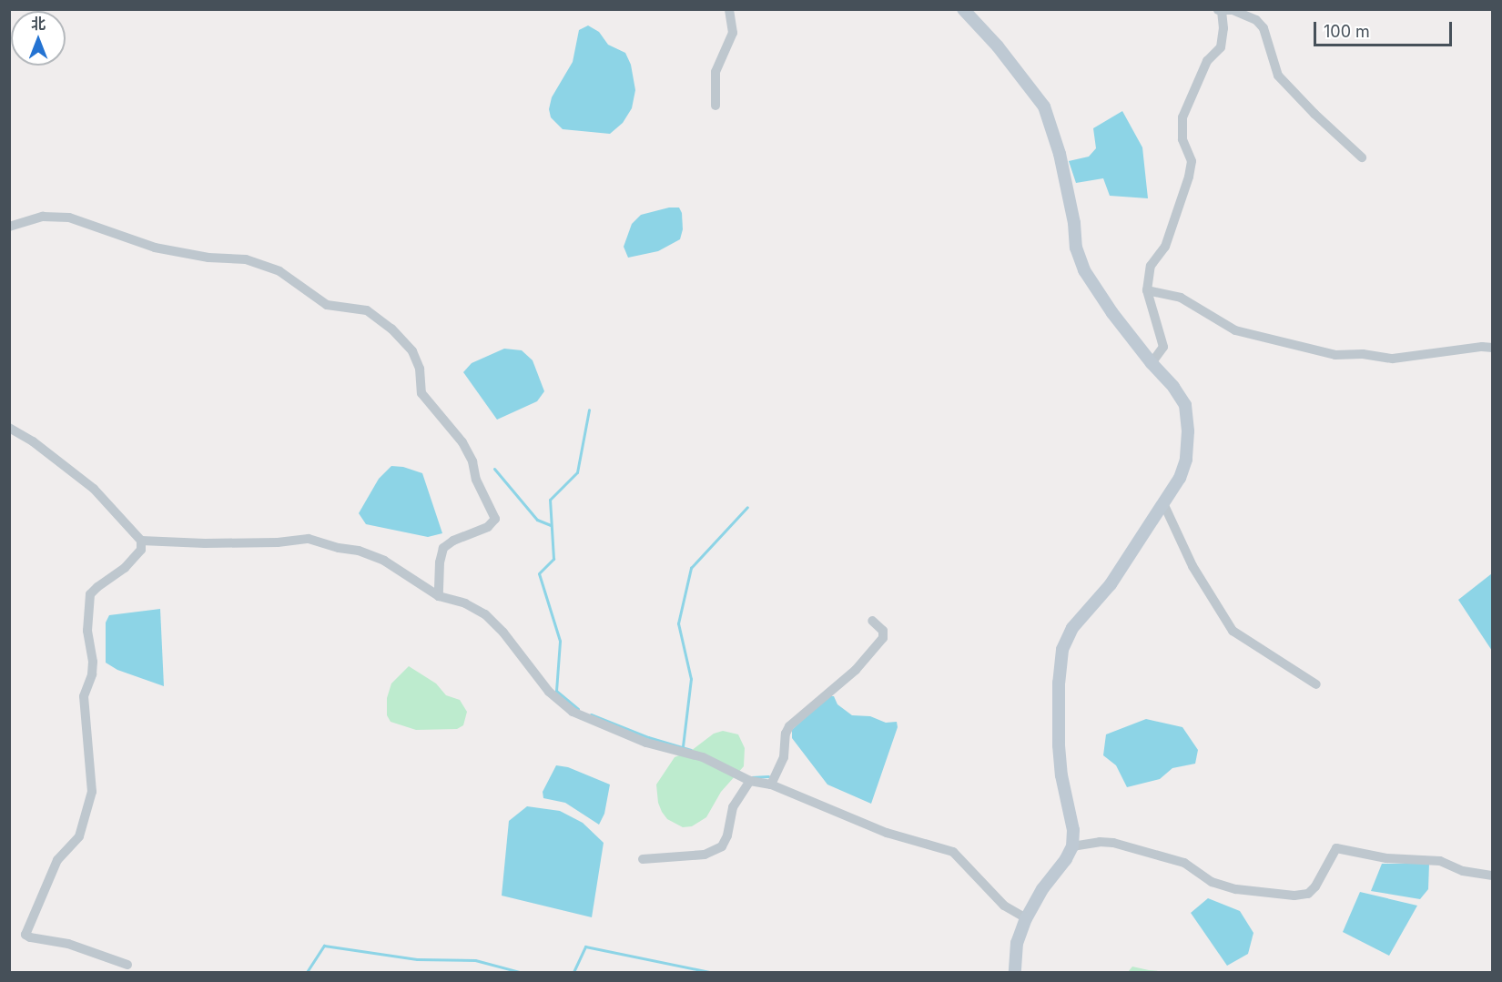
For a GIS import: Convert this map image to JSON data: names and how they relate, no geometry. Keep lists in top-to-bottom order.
{
  "scale_bar": "100 m",
  "north": "top"
}
